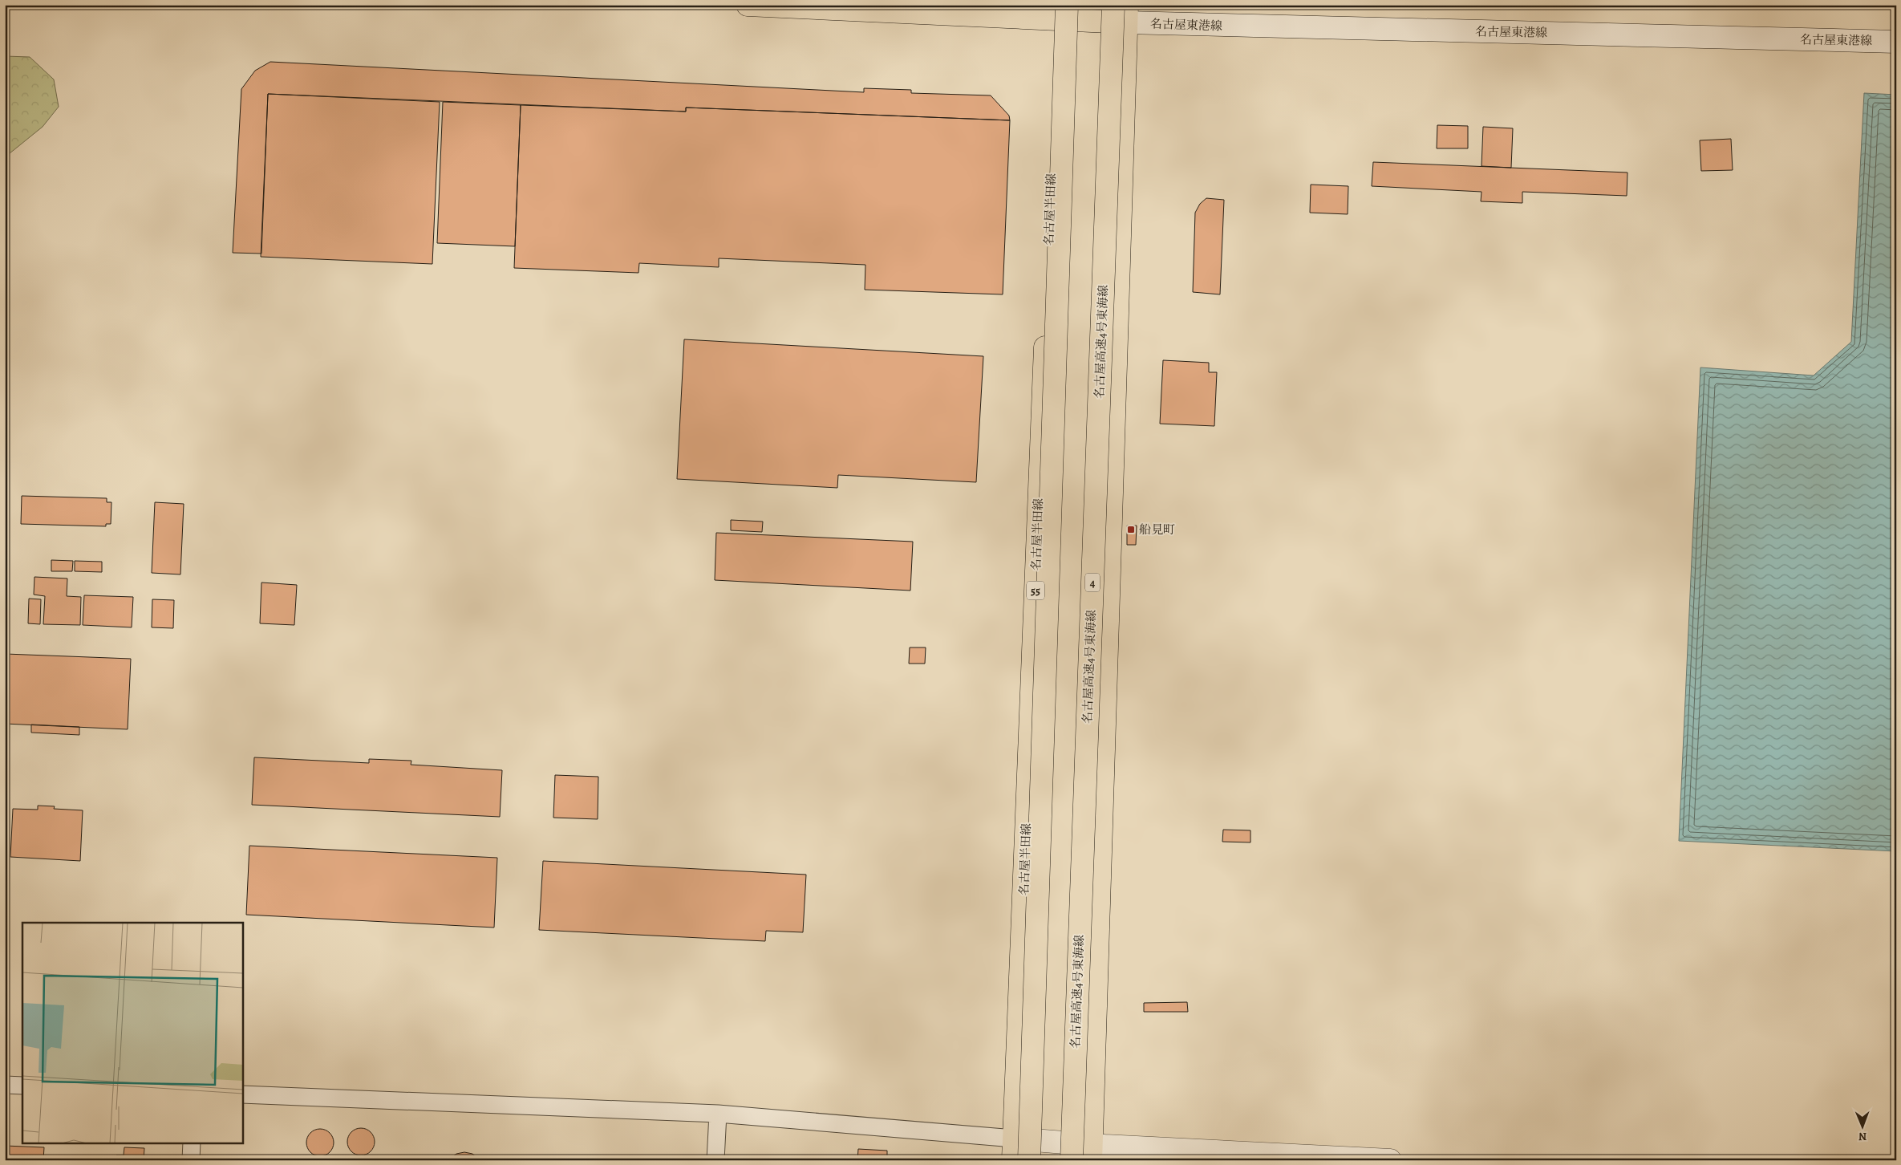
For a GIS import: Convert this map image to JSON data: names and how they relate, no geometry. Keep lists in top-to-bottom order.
{
  "streets": {
    "main road": [
      "名古屋東港線",
      "名古屋半田線",
      "名古屋高速4号東海線",
      "4",
      "55"
    ]
  },
  "places": {
    "transit": ["船見町"]
  },
  "north": "bottom"
}
